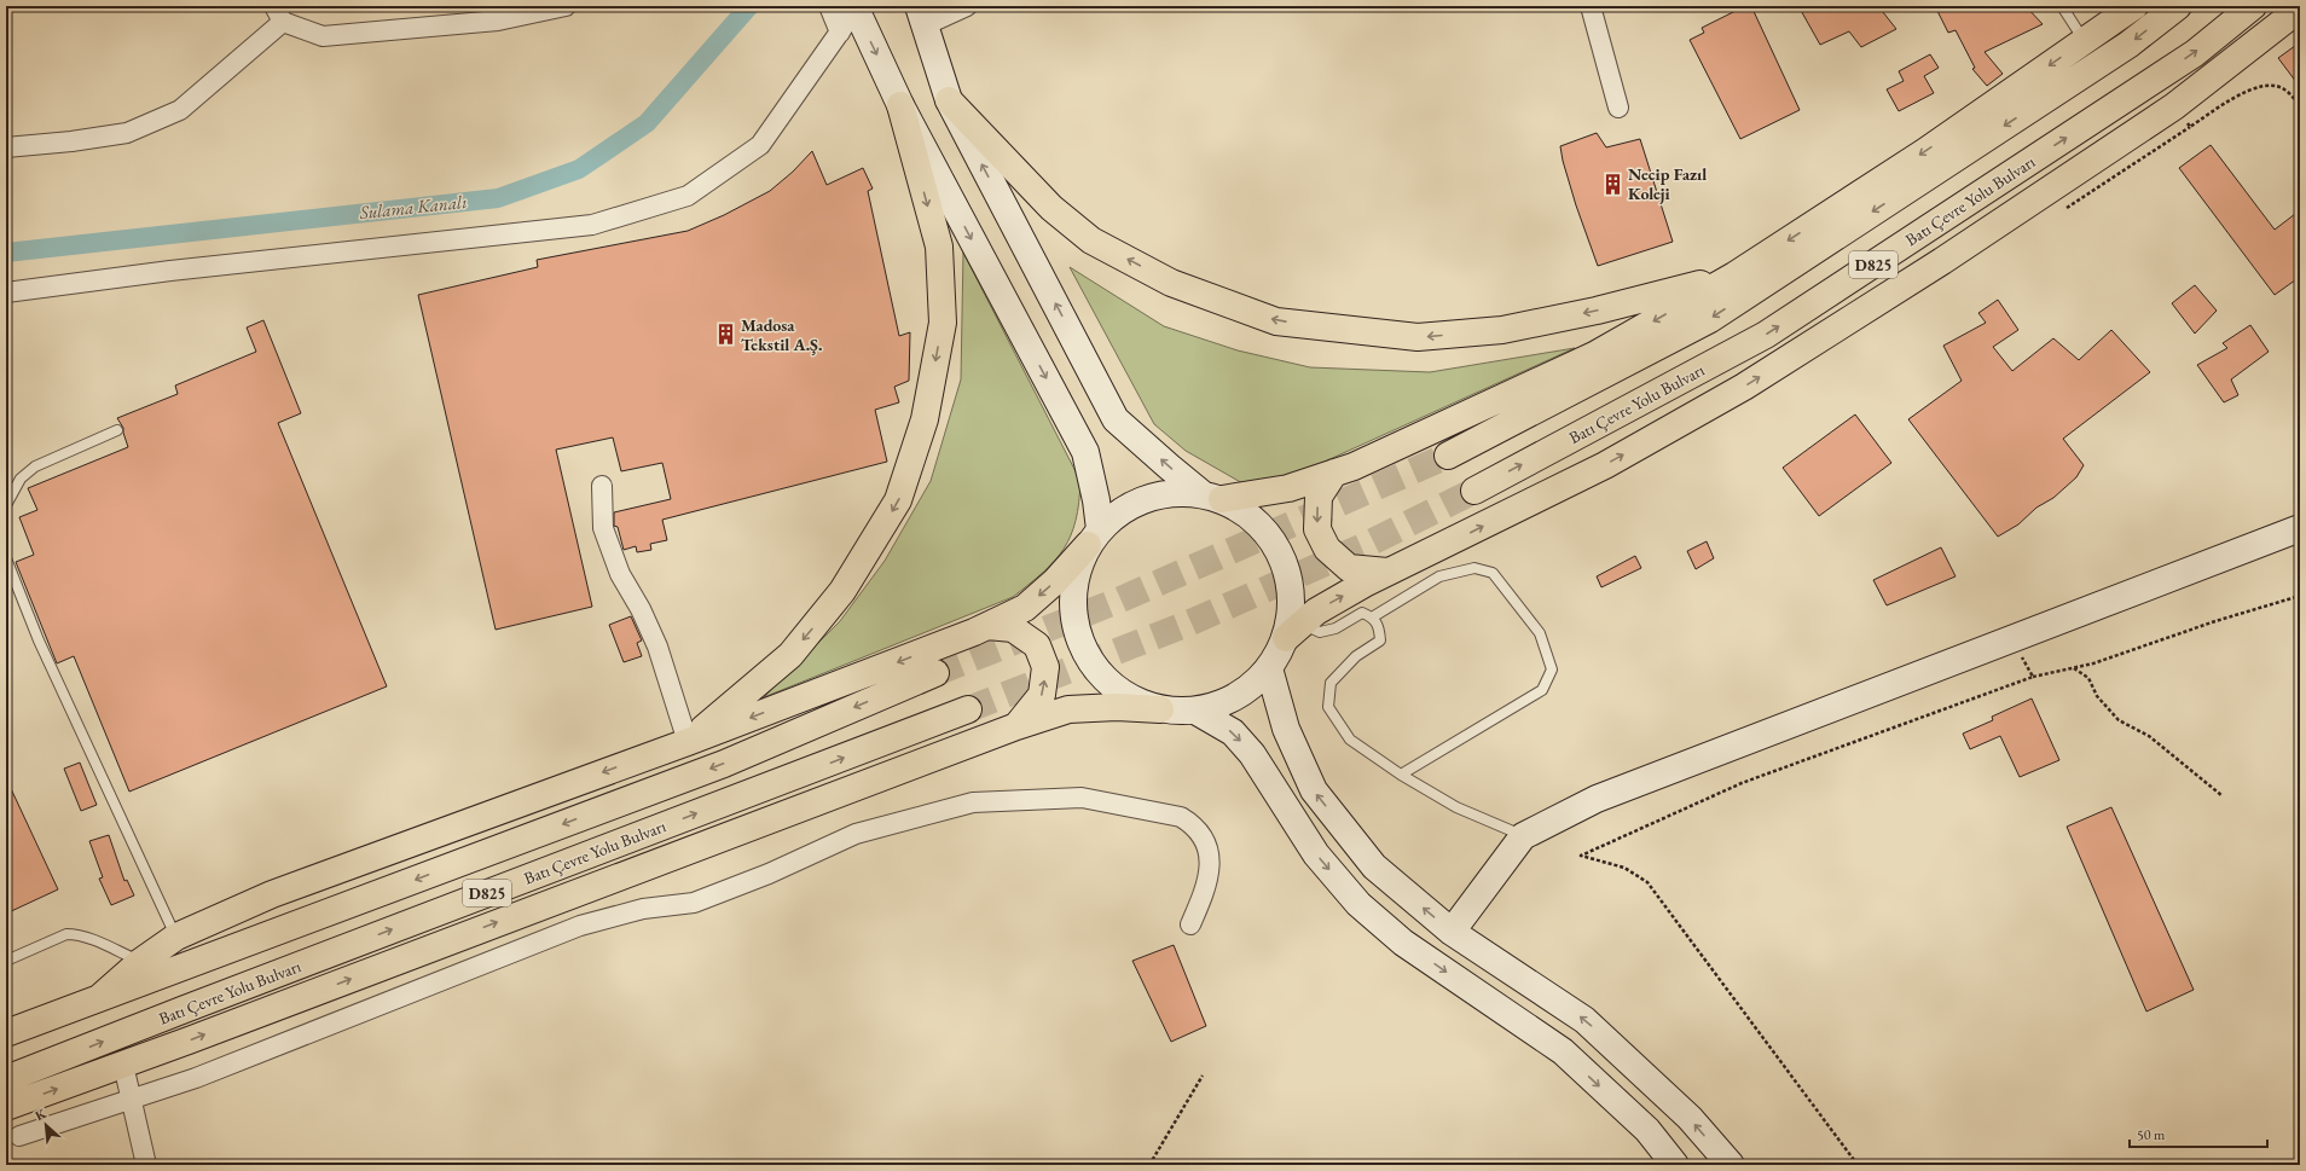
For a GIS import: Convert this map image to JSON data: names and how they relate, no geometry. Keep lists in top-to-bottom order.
{
  "streets": {
    "highway": ["Batı Çevre Yolu Bulvarı", "D825"]
  },
  "water": ["Sulama Kanalı"],
  "places": {
    "building": ["Necip Fazıl Koleji", "Madosa Tekstil A.Ş."]
  },
  "scale_bar": "50 m",
  "north": "top left"
}
